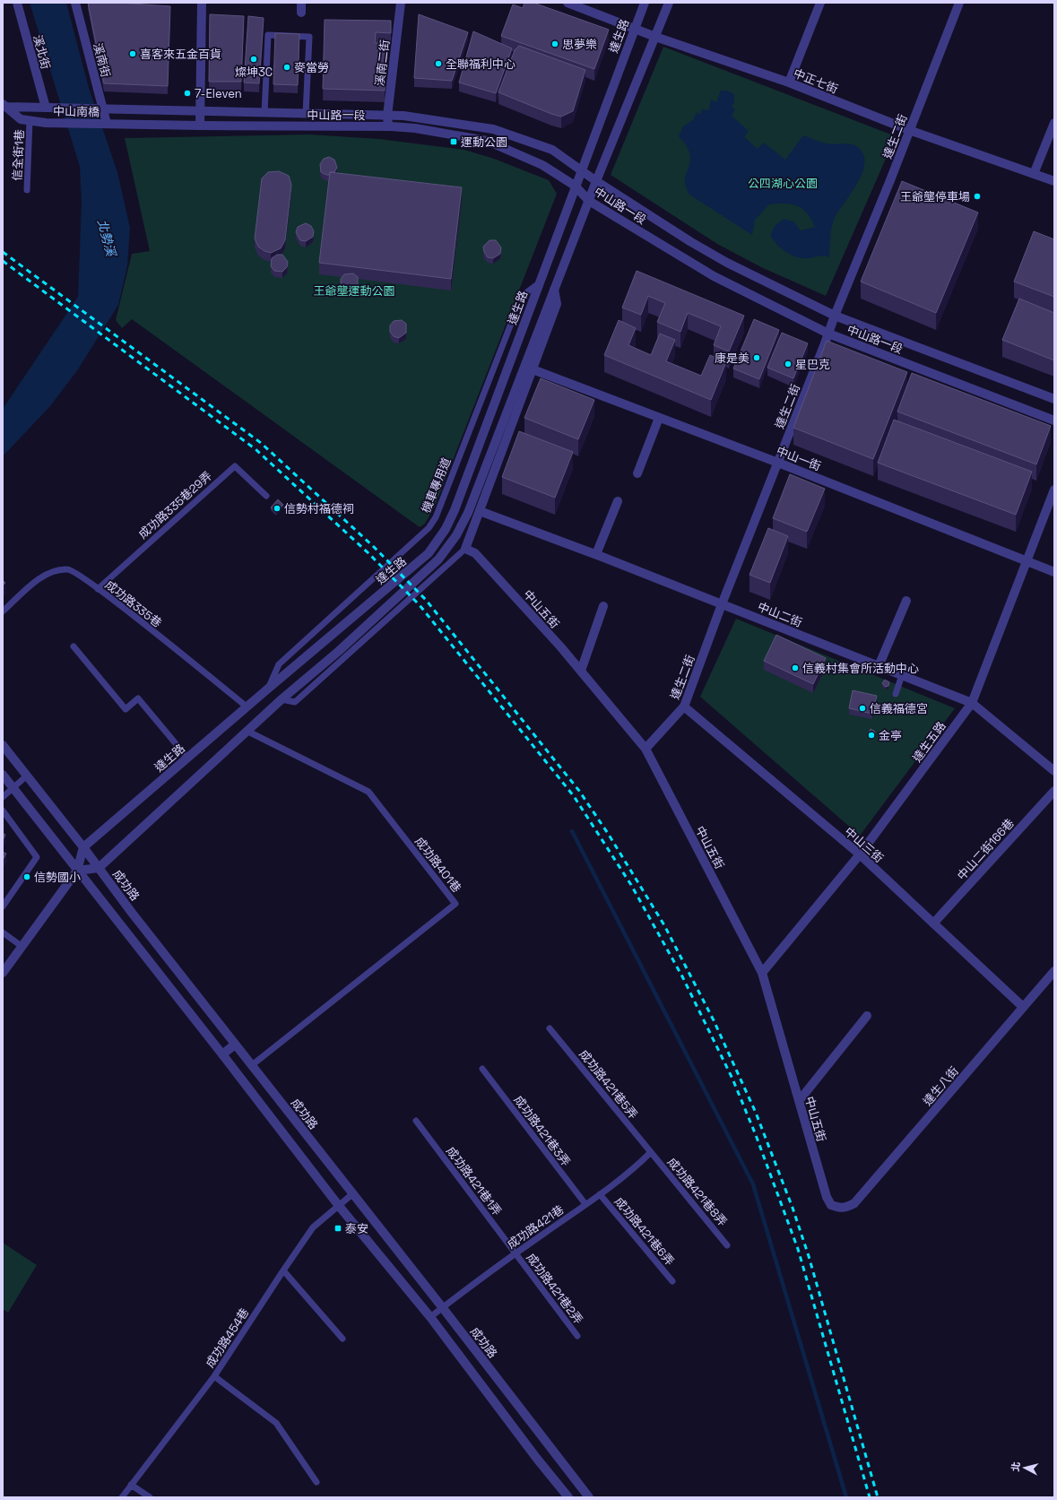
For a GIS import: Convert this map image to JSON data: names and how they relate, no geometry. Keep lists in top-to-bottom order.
{
  "streets": {
    "street": [
      "達生路",
      "溪北街",
      "溪南街",
      "溪南二街",
      "中正七街",
      "中山南橋",
      "中山路一段",
      "達生二街",
      "中山一街",
      "中山五街",
      "中山二街",
      "達生五路",
      "中山三街",
      "中山二街166巷",
      "成功路",
      "達生八街"
    ],
    "lane": [
      "信全街1巷",
      "機車專用道",
      "成功路335巷29弄",
      "成功路335巷",
      "成功路401巷",
      "成功路421巷5弄",
      "成功路421巷3弄",
      "成功路421巷1弄",
      "成功路421巷8弄",
      "成功路421巷",
      "成功路421巷6弄",
      "成功路421巷2弄",
      "成功路454巷"
    ]
  },
  "crossings": [
    ["達生路", "中正七街"],
    ["達生路", "中山路一段"],
    ["達生路", "中山一街"],
    ["達生路", "機車專用道"],
    ["達生路", "成功路335巷"],
    ["達生路", "中山五街"],
    ["達生路", "中山二街"],
    ["達生路", "成功路401巷"],
    ["達生路", "成功路"],
    ["溪北街", "中山南橋"],
    ["溪南街", "中山南橋"],
    ["溪南街", "中山路一段"],
    ["溪南二街", "中山路一段"],
    ["中正七街", "達生二街"],
    ["中山南橋", "中山路一段"],
    ["中山南橋", "信全街1巷"],
    ["中山路一段", "達生二街"],
    ["達生二街", "中山一街"],
    ["達生二街", "中山五街"],
    ["達生二街", "中山二街"],
    ["達生二街", "中山三街"],
    ["中山一街", "達生五路"],
    ["成功路335巷29弄", "成功路335巷"],
    ["中山五街", "達生五路"],
    ["中山五街", "達生八街"],
    ["中山二街", "達生五路"],
    ["達生五路", "中山三街"],
    ["中山三街", "中山二街166巷"],
    ["中山三街", "達生八街"],
    ["成功路401巷", "成功路"],
    ["成功路", "成功路421巷"],
    ["成功路", "成功路454巷"],
    ["成功路421巷5弄", "成功路421巷8弄"],
    ["成功路421巷5弄", "成功路421巷"],
    ["成功路421巷3弄", "成功路421巷"],
    ["成功路421巷1弄", "成功路421巷"],
    ["成功路421巷1弄", "成功路421巷2弄"],
    ["成功路421巷8弄", "成功路421巷"],
    ["成功路421巷", "成功路421巷6弄"],
    ["成功路421巷", "成功路421巷2弄"]
  ],
  "water": ["北勢溪"],
  "parks": ["公四湖心公園", "王爺壟運動公園"],
  "places": {
    "other": [
      "思夢樂",
      "喜客來五金百貨",
      "燦坤3C",
      "全聯福利中心",
      "麥當勞",
      "7-Eleven",
      "王爺壟停車場",
      "康是美",
      "星巴克",
      "信勢村福德祠",
      "信義村集會所活動中心",
      "信義福德宮",
      "金亭",
      "信勢國小"
    ],
    "transit": ["運動公園", "泰安"]
  },
  "north": "left"
}
